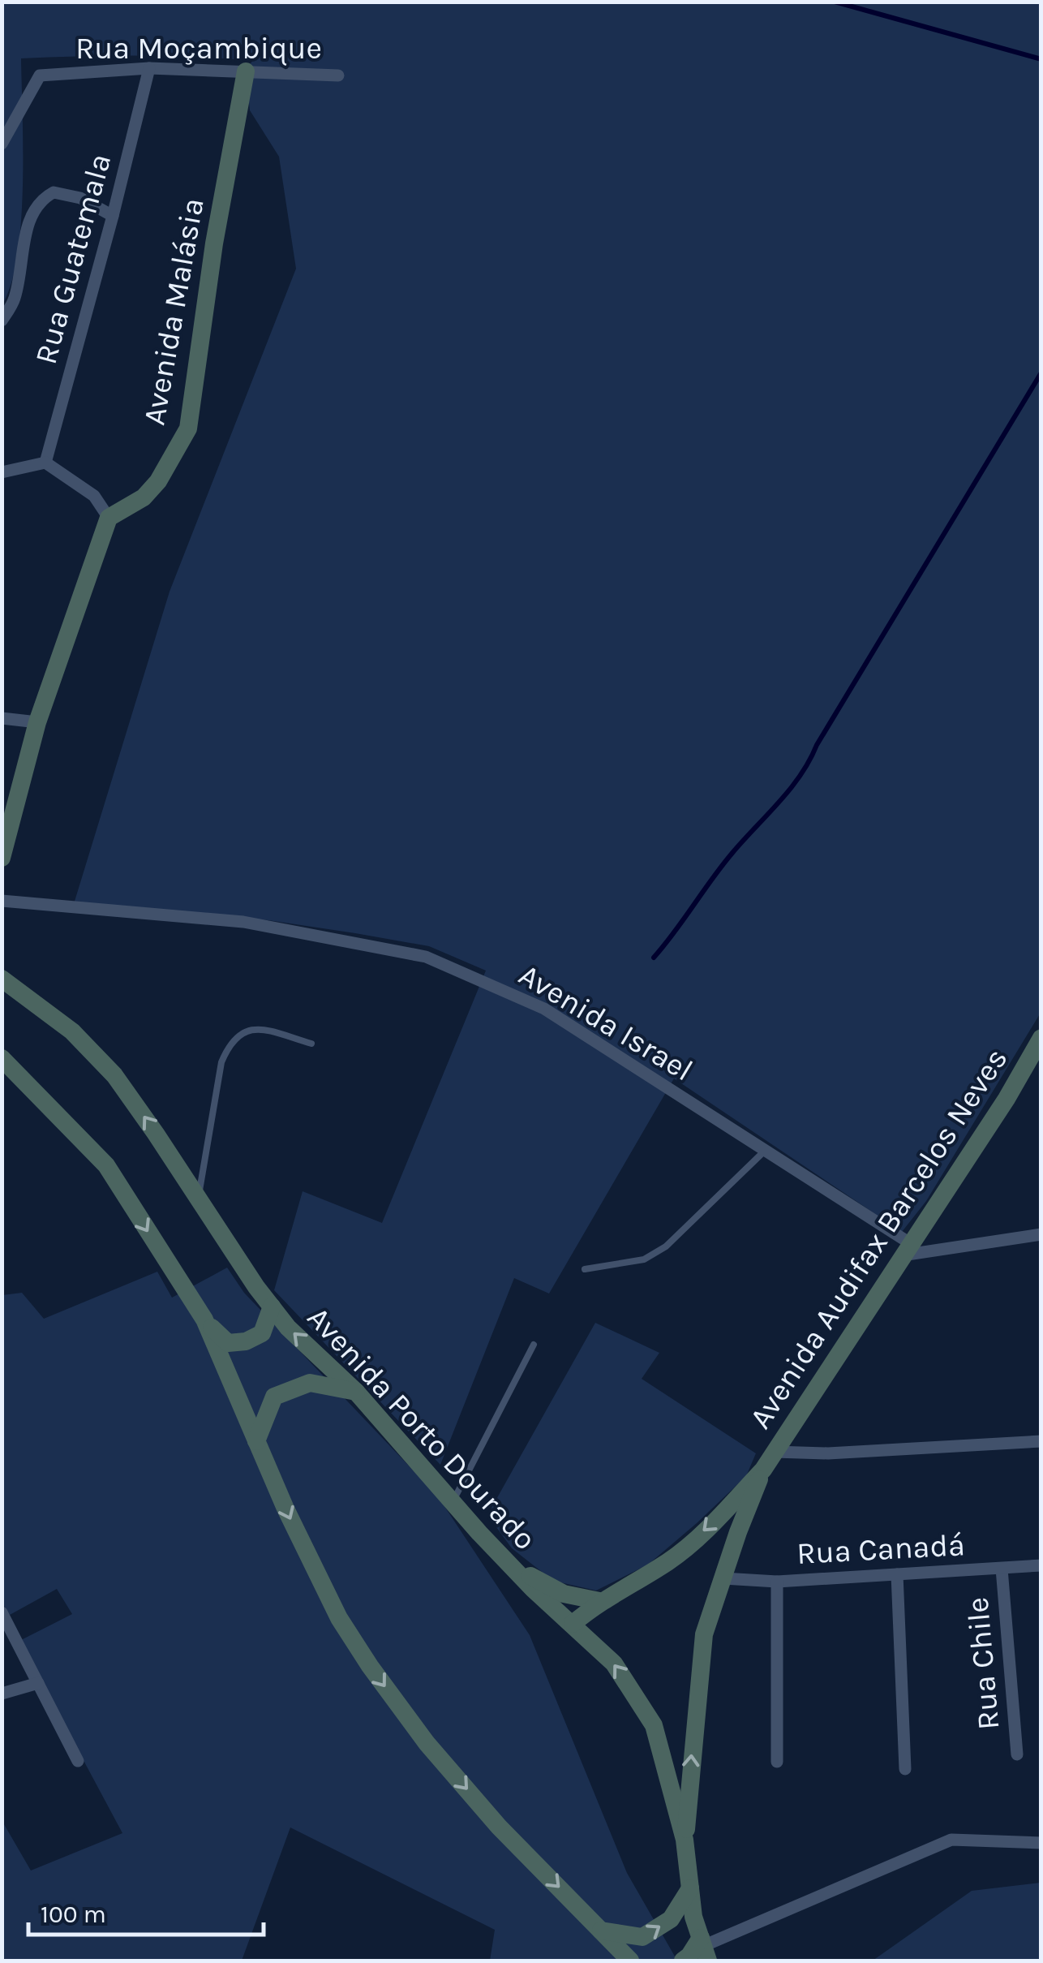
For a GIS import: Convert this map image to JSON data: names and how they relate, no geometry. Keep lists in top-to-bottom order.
{
  "streets": {
    "main road": ["Avenida Malásia", "Avenida Audifax Barcelos Neves", "Avenida Porto Dourado"],
    "street": [
      "Rua Moçambique",
      "Rua Guatemala",
      "Avenida Israel",
      "Rua Canadá",
      "Rua Chile"
    ]
  },
  "crossings": [
    ["Rua Moçambique", "Rua Guatemala"],
    ["Rua Moçambique", "Avenida Malásia"],
    ["Avenida Israel", "Avenida Audifax Barcelos Neves"],
    ["Avenida Audifax Barcelos Neves", "Avenida Porto Dourado"],
    ["Avenida Audifax Barcelos Neves", "Rua Canadá"],
    ["Rua Canadá", "Rua Chile"]
  ],
  "scale_bar": "100 m"
}
